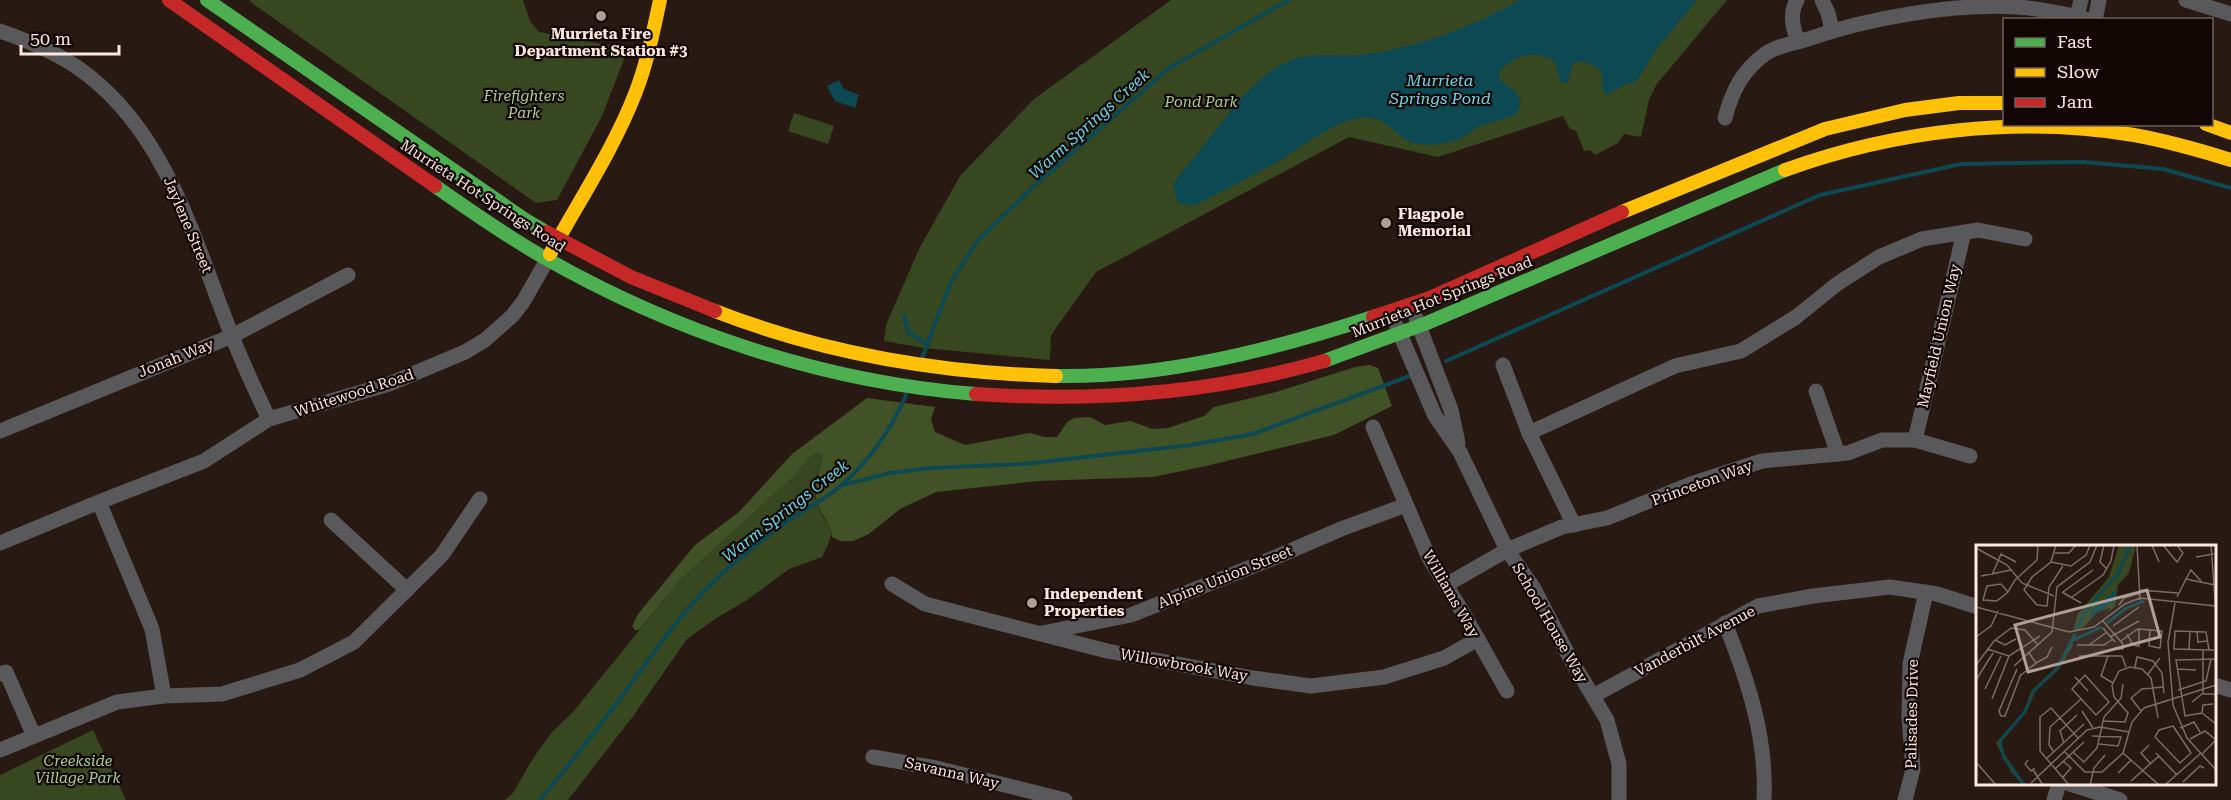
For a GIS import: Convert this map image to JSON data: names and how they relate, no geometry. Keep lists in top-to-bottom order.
{
  "streets": {
    "main road": ["Murrieta Hot Springs Road", "Whitewood Road"],
    "street": [
      "Jaylene Street",
      "Mayfield Union Way",
      "Jonah Way",
      "Princeton Way",
      "Alpine Union Street",
      "Williams Way",
      "School House Way",
      "Vanderbilt Avenue",
      "Willowbrook Way",
      "Palisades Drive",
      "Savanna Way"
    ]
  },
  "crossings": [
    ["Murrieta Hot Springs Road", "Whitewood Road"],
    ["Murrieta Hot Springs Road", "School House Way"],
    ["Jaylene Street", "Jonah Way"],
    ["Jaylene Street", "Whitewood Road"],
    ["Mayfield Union Way", "Princeton Way"],
    ["Princeton Way", "Williams Way"],
    ["Princeton Way", "School House Way"],
    ["Alpine Union Street", "Williams Way"],
    ["Alpine Union Street", "Willowbrook Way"],
    ["Williams Way", "Willowbrook Way"],
    ["School House Way", "Vanderbilt Avenue"],
    ["Vanderbilt Avenue", "Palisades Drive"]
  ],
  "water": ["Murrieta Springs Pond", "Warm Springs Creek"],
  "parks": ["Firefighters Park", "Pond Park", "Creekside Village Park"],
  "places": ["Murrieta Fire Department Station #3", "Flagpole Memorial", "Independent Properties"],
  "legend": ["Fast", "Slow", "Jam"],
  "scale_bar": "50 m"
}
